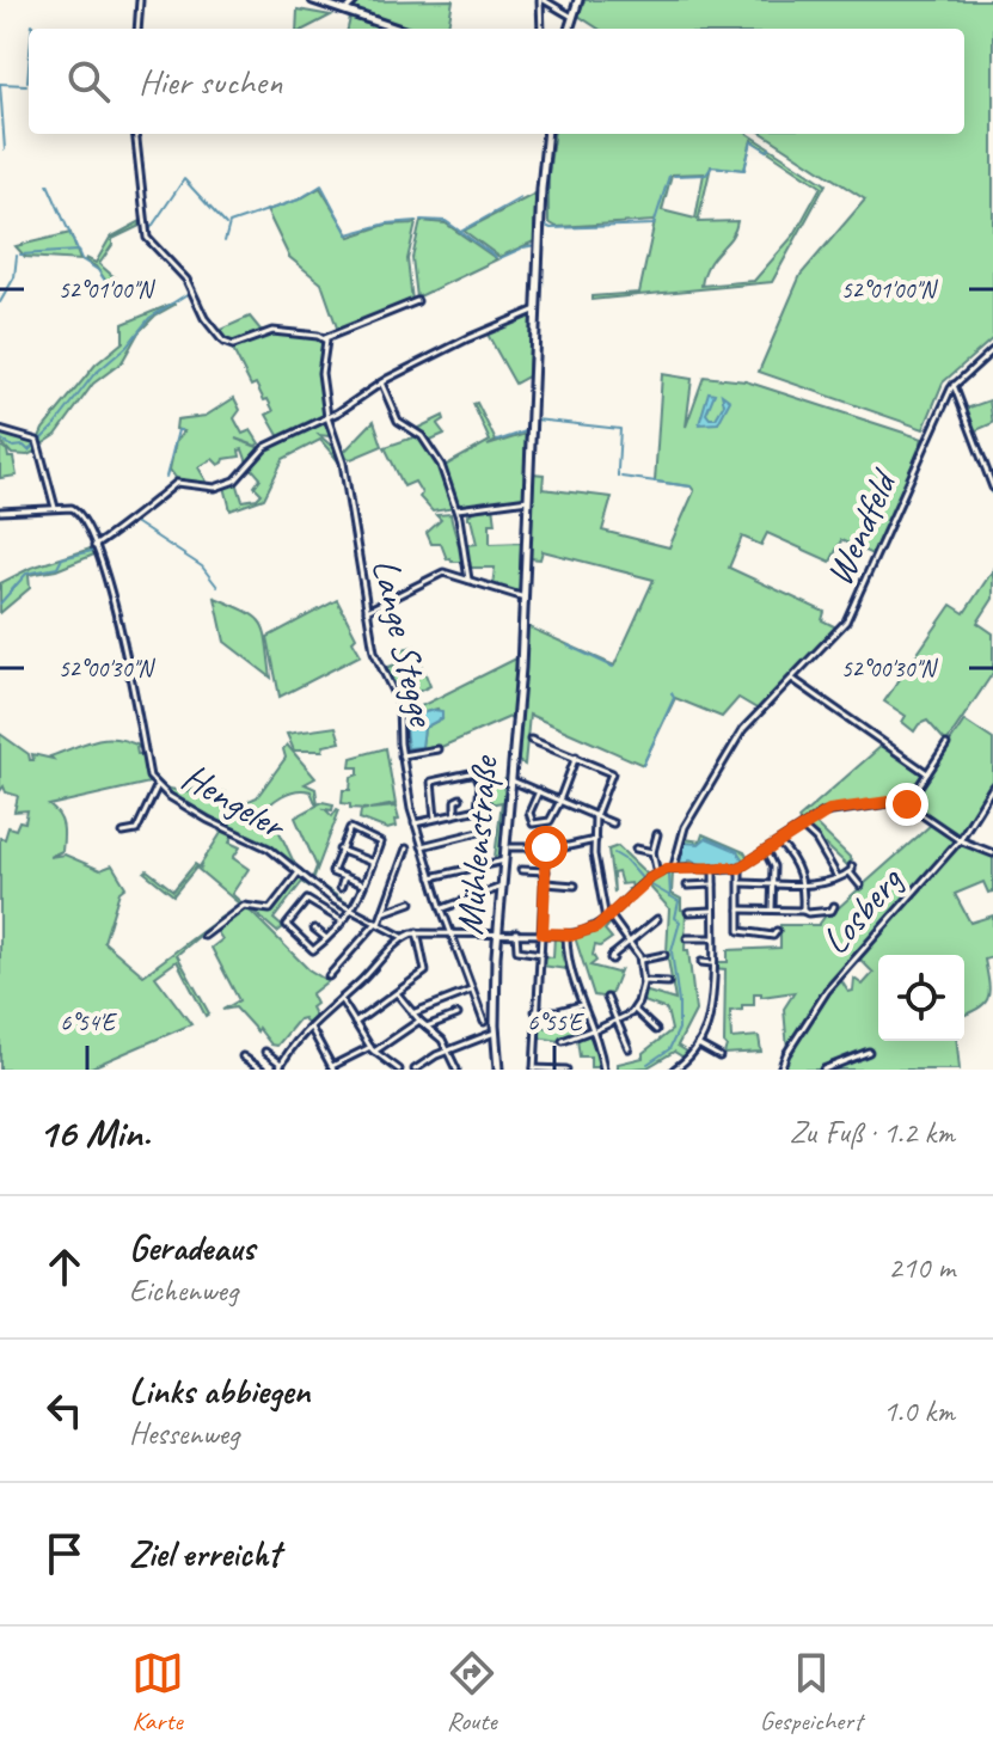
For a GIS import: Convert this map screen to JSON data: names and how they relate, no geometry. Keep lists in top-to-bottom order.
{
  "streets": {
    "main road": ["Mühlenstraße"],
    "street": [
      "Wendfeld",
      "Lange Stegge",
      "Hengeler",
      "Losberg"
    ]
  },
  "page": {
    "search": "Hier suchen",
    "heading": ["16 Min.", "Zu Fuß · 1.2 km"],
    "list": [
      ["Geradeaus", "Eichenweg", "210 m"],
      ["Links abbiegen", "Hessenweg", "1.0 km"],
      "Ziel erreicht"
    ],
    "nav": ["Karte", "Route", "Gespeichert"]
  },
  "coordinates": [
    "52°01'00\"N",
    "52°00'30\"N",
    "6°54'E",
    "6°55'E"
  ]
}
